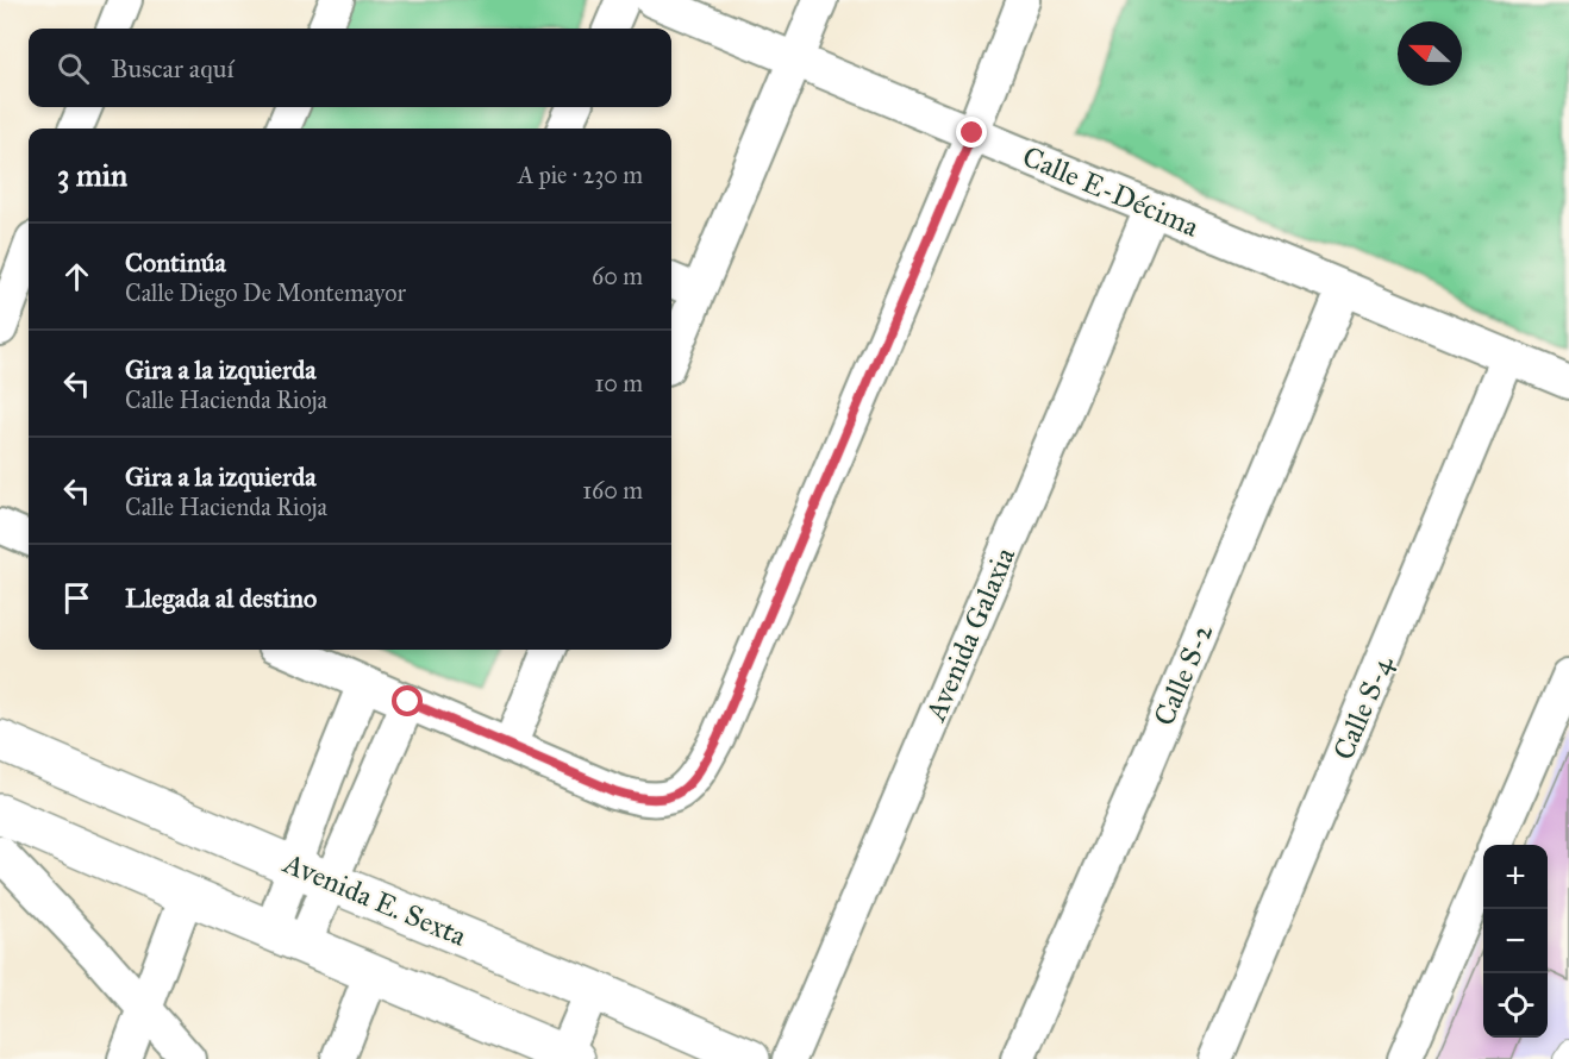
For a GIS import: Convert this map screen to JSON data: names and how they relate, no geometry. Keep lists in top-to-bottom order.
{
  "streets": {
    "street": [
      "Calle E-Décima",
      "Avenida Galaxia",
      "Calle S-2",
      "Calle S-4",
      "Avenida E. Sexta"
    ]
  },
  "crossings": [
    ["Calle E-Décima", "Avenida Galaxia"],
    ["Calle E-Décima", "Calle S-2"],
    ["Calle E-Décima", "Calle S-4"]
  ],
  "north": "left",
  "page": {
    "search": "Buscar aquí",
    "heading": ["3 min", "A pie · 230 m"],
    "list": [
      ["Continúa", "Calle Diego De Montemayor", "60 m"],
      ["Gira a la izquierda", "Calle Hacienda Rioja", "10 m"],
      ["Gira a la izquierda", "Calle Hacienda Rioja", "160 m"],
      "Llegada al destino"
    ],
    "map_buttons": ["+", "−"]
  }
}
